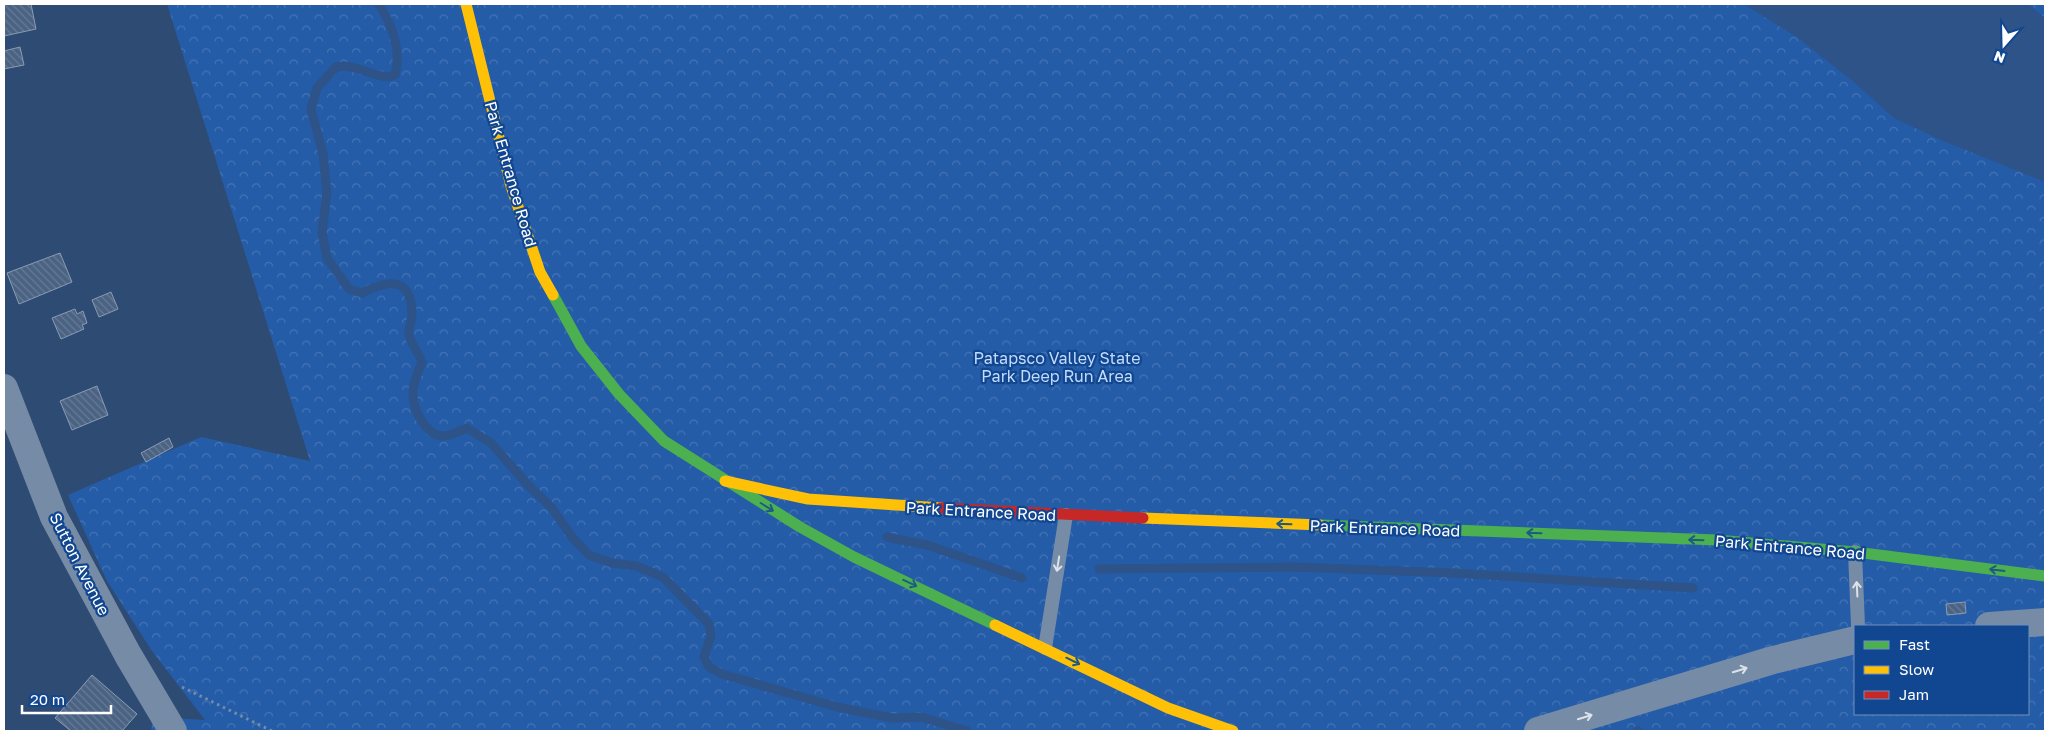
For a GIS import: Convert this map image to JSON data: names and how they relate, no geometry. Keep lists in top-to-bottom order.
{
  "streets": {
    "street": ["Park Entrance Road", "Sutton Avenue"]
  },
  "parks": ["Patapsco Valley State Park Deep Run Area"],
  "legend": ["Fast", "Slow", "Jam"],
  "scale_bar": "20 m",
  "north": "bottom"
}
